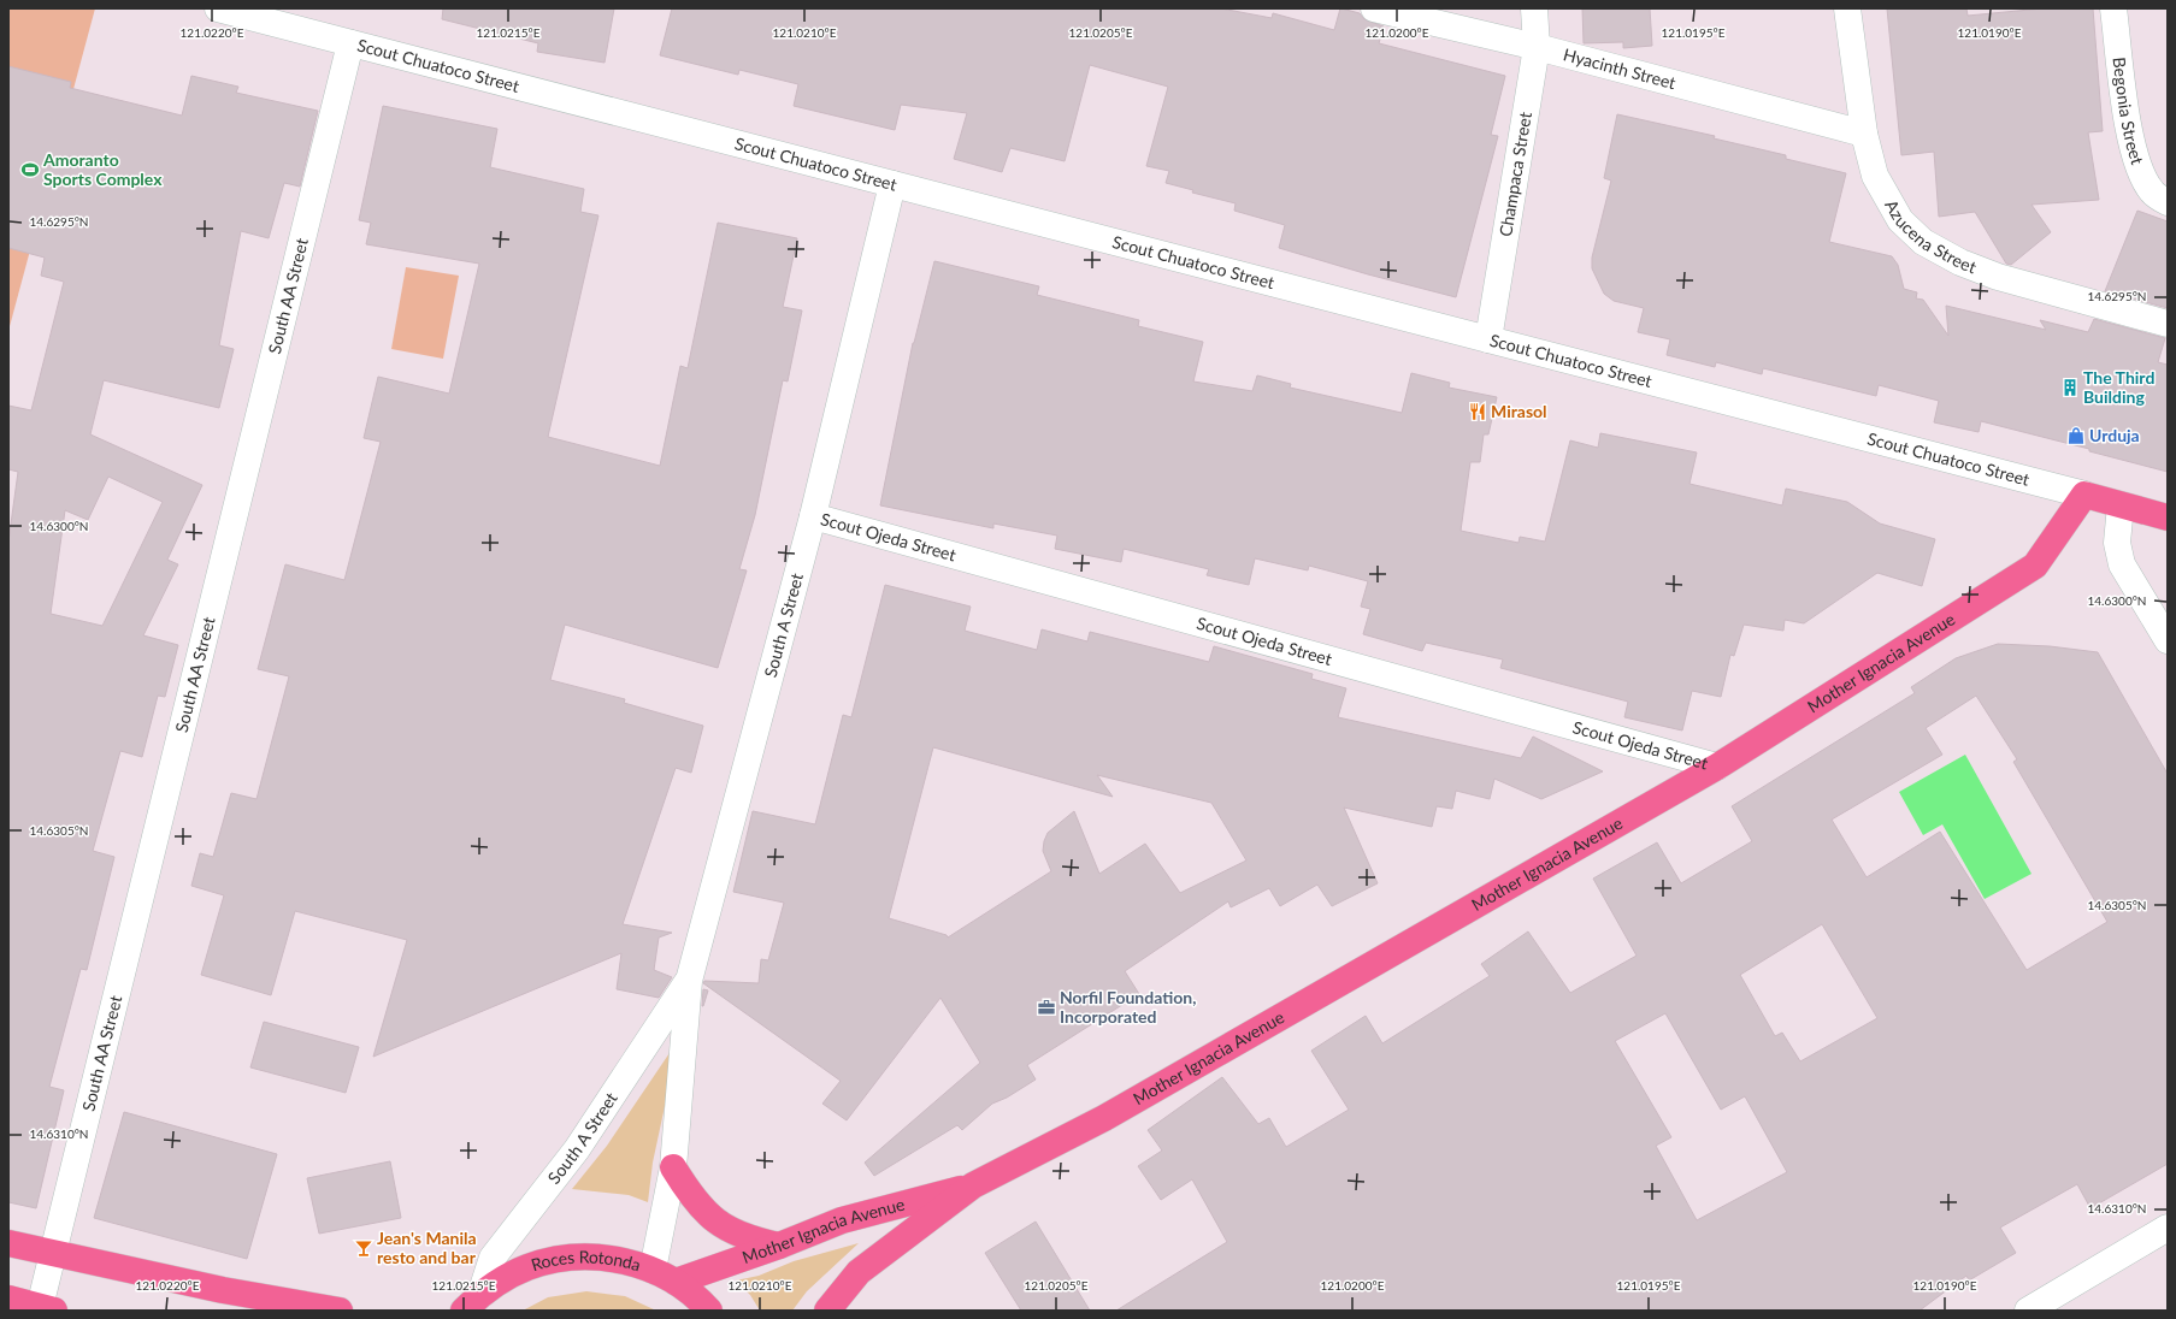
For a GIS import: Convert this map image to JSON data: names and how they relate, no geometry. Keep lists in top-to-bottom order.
{
  "streets": {
    "main road": ["Scout Chuatoco Street", "Mother Ignacia Avenue", "Roces Rotonda"],
    "street": [
      "Hyacinth Street",
      "Begonia Street",
      "Champaca Street",
      "Azucena Street",
      "South AA Street",
      "Scout Ojeda Street",
      "South A Street"
    ]
  },
  "crossings": [
    ["Scout Chuatoco Street", "Champaca Street"],
    ["Scout Chuatoco Street", "South AA Street"],
    ["Scout Chuatoco Street", "South A Street"],
    ["Scout Chuatoco Street", "Mother Ignacia Avenue"],
    ["Hyacinth Street", "Champaca Street"],
    ["Hyacinth Street", "Azucena Street"],
    ["Scout Ojeda Street", "South A Street"],
    ["Scout Ojeda Street", "Mother Ignacia Avenue"],
    ["South A Street", "Mother Ignacia Avenue"],
    ["South A Street", "Roces Rotonda"],
    ["Mother Ignacia Avenue", "Roces Rotonda"]
  ],
  "places": {
    "sports": ["Amoranto Sports Complex"],
    "building": ["The Third Building"],
    "restaurant": ["Mirasol"],
    "shop": ["Urduja"],
    "office": ["Norfil Foundation, Incorporated"],
    "bar": ["Jean's Manila resto and bar"]
  },
  "coordinates": [
    "121.0220°E",
    "121.0215°E",
    "121.0210°E",
    "121.0205°E",
    "121.0200°E",
    "121.0195°E",
    "121.0190°E",
    "14.6295°N",
    "14.6300°N",
    "14.6305°N",
    "14.6310°N"
  ]
}
